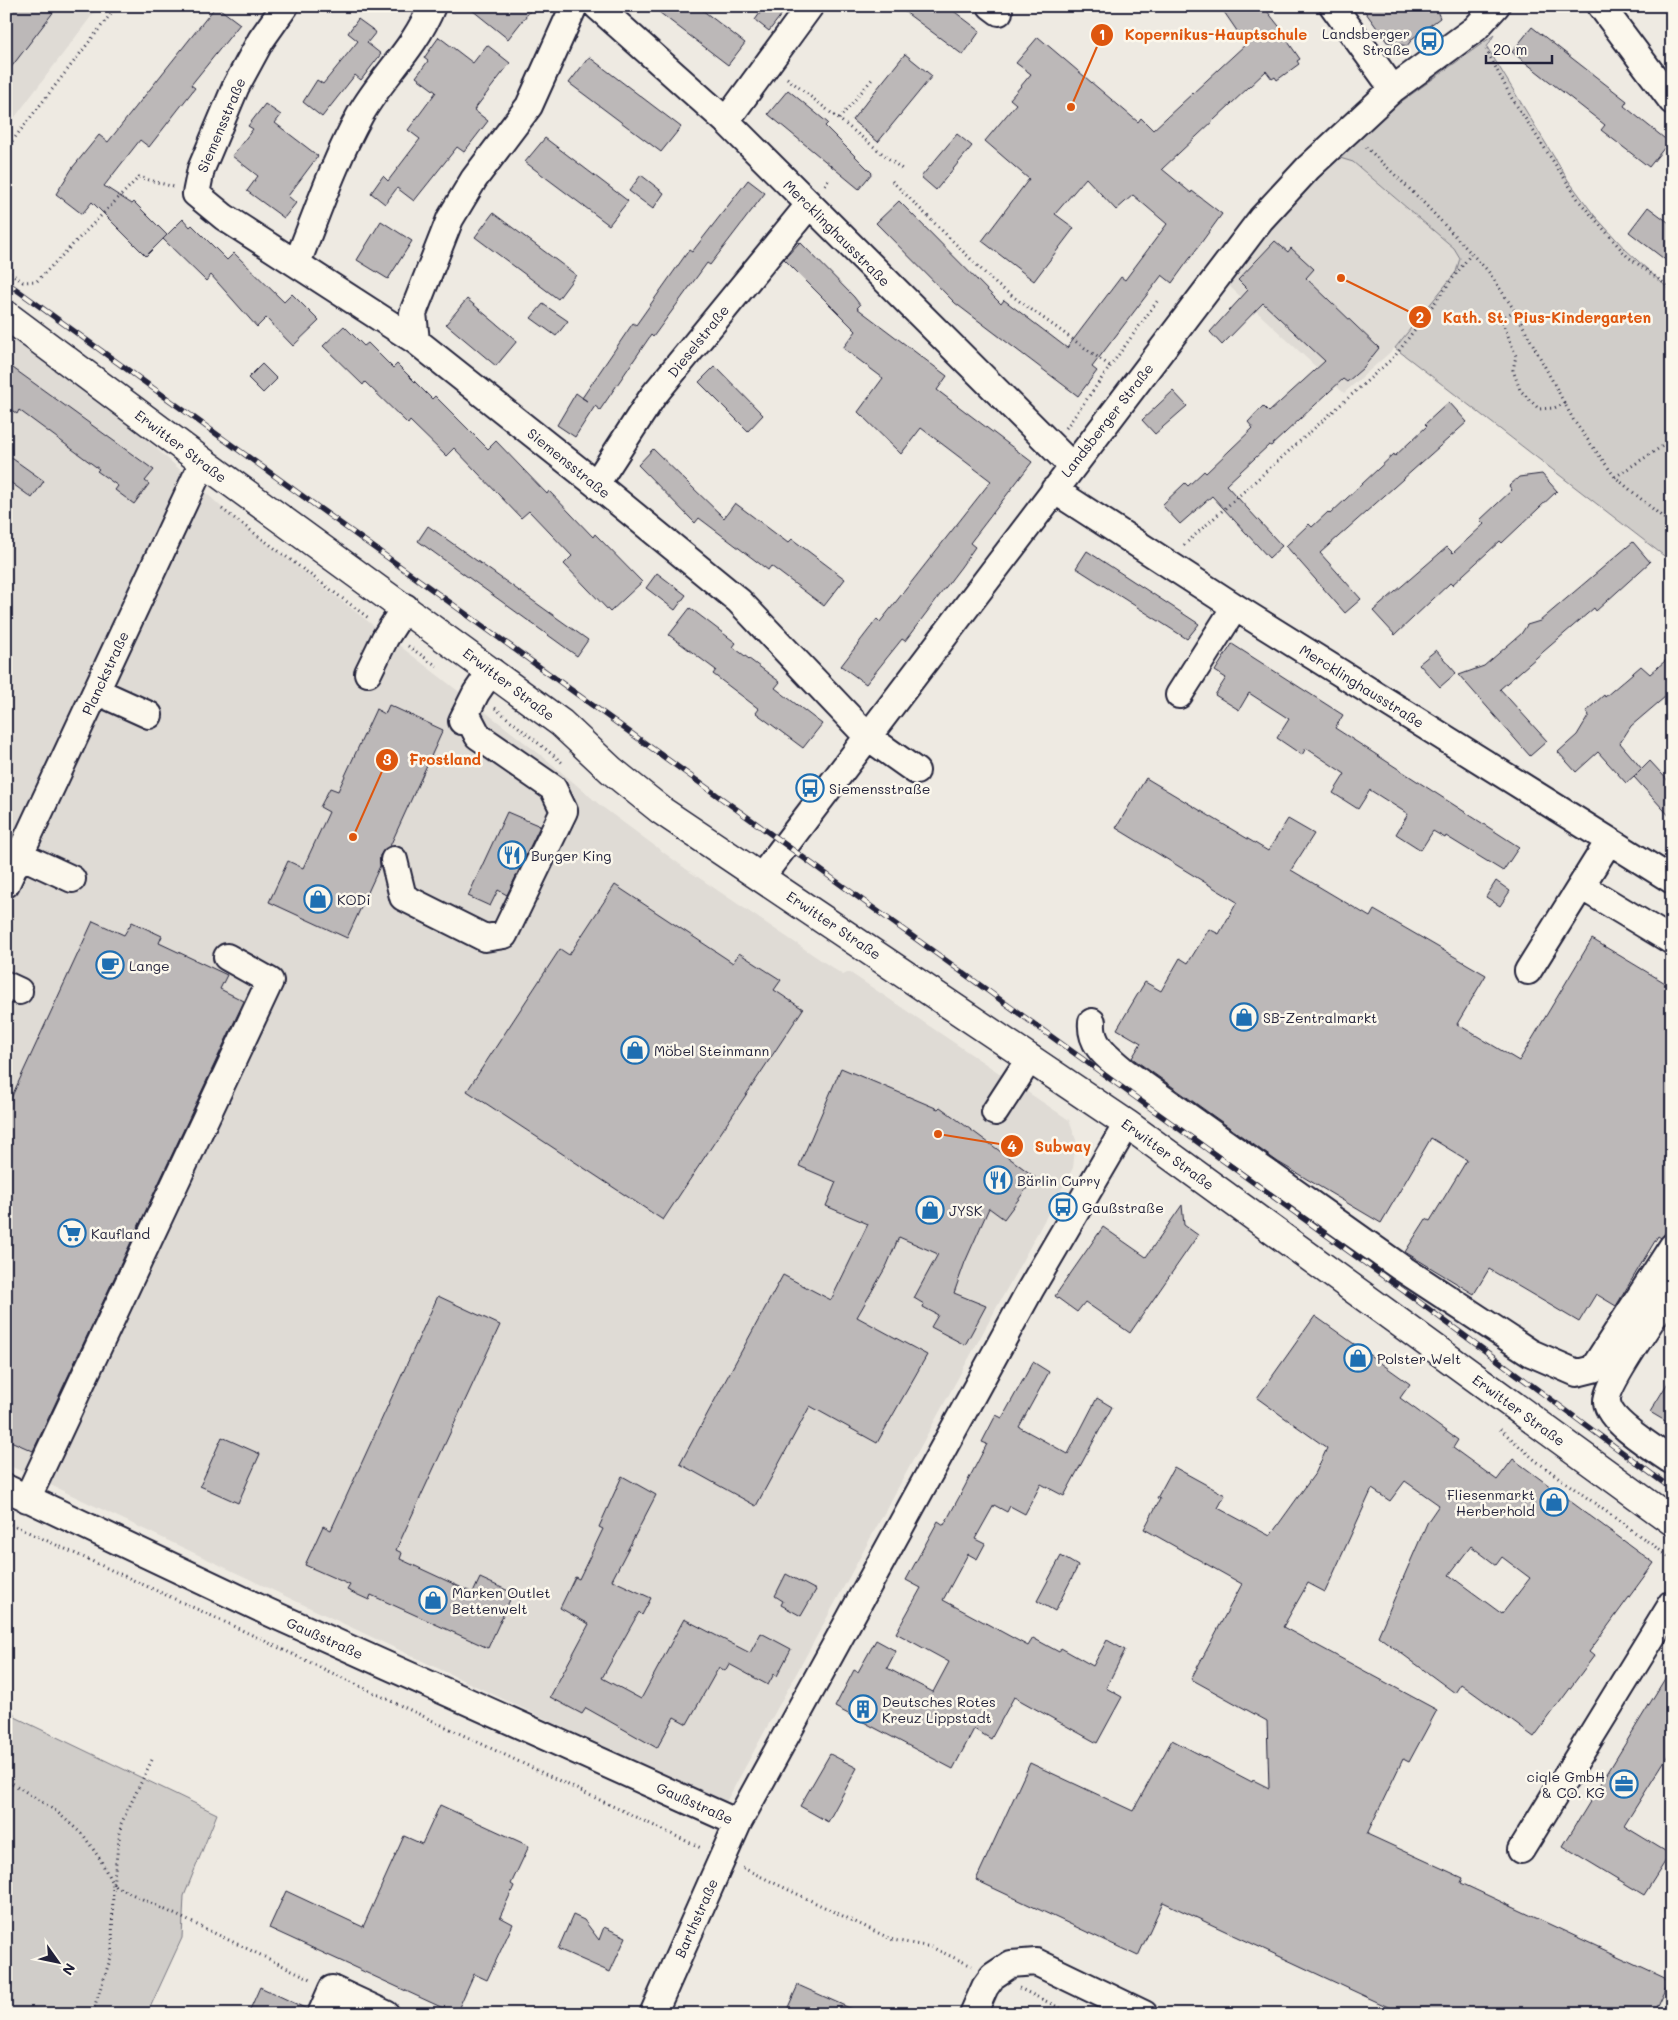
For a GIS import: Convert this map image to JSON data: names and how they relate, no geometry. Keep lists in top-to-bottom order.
{
  "streets": {
    "main road": ["Erwitter Straße"],
    "street": [
      "Siemensstraße",
      "Mercklinghausstraße",
      "Dieselstraße",
      "Landsberger Straße",
      "Planckstraße",
      "Gaußstraße",
      "Barthstraße"
    ]
  },
  "crossings": [
    ["Siemensstraße", "Dieselstraße"],
    ["Siemensstraße", "Landsberger Straße"],
    ["Mercklinghausstraße", "Dieselstraße"],
    ["Mercklinghausstraße", "Landsberger Straße"],
    ["Landsberger Straße", "Erwitter Straße"],
    ["Erwitter Straße", "Planckstraße"],
    ["Erwitter Straße", "Gaußstraße"],
    ["Gaußstraße", "Barthstraße"]
  ],
  "places": {
    "bus stop": ["Landsberger Straße", "Siemensstraße", "Gaußstraße"],
    "other": [
      "Kopernikus-Hauptschule",
      "Kath. St. Pius-Kindergarten",
      "Frostland",
      "Subway"
    ],
    "restaurant": ["Burger King", "Bärlin Curry"],
    "shop": [
      "KODi",
      "SB-Zentralmarkt",
      "Möbel Steinmann",
      "JYSK",
      "Polster Welt",
      "Fliesenmarkt Herberhold",
      "Marken Outlet Bettenwelt"
    ],
    "cafe": ["Lange"],
    "supermarket": ["Kaufland"],
    "building": ["Deutsches Rotes Kreuz Lippstadt"],
    "office": ["ciqle GmbH & CO. KG"]
  },
  "scale_bar": "20 m",
  "north": "bottom right"
}
